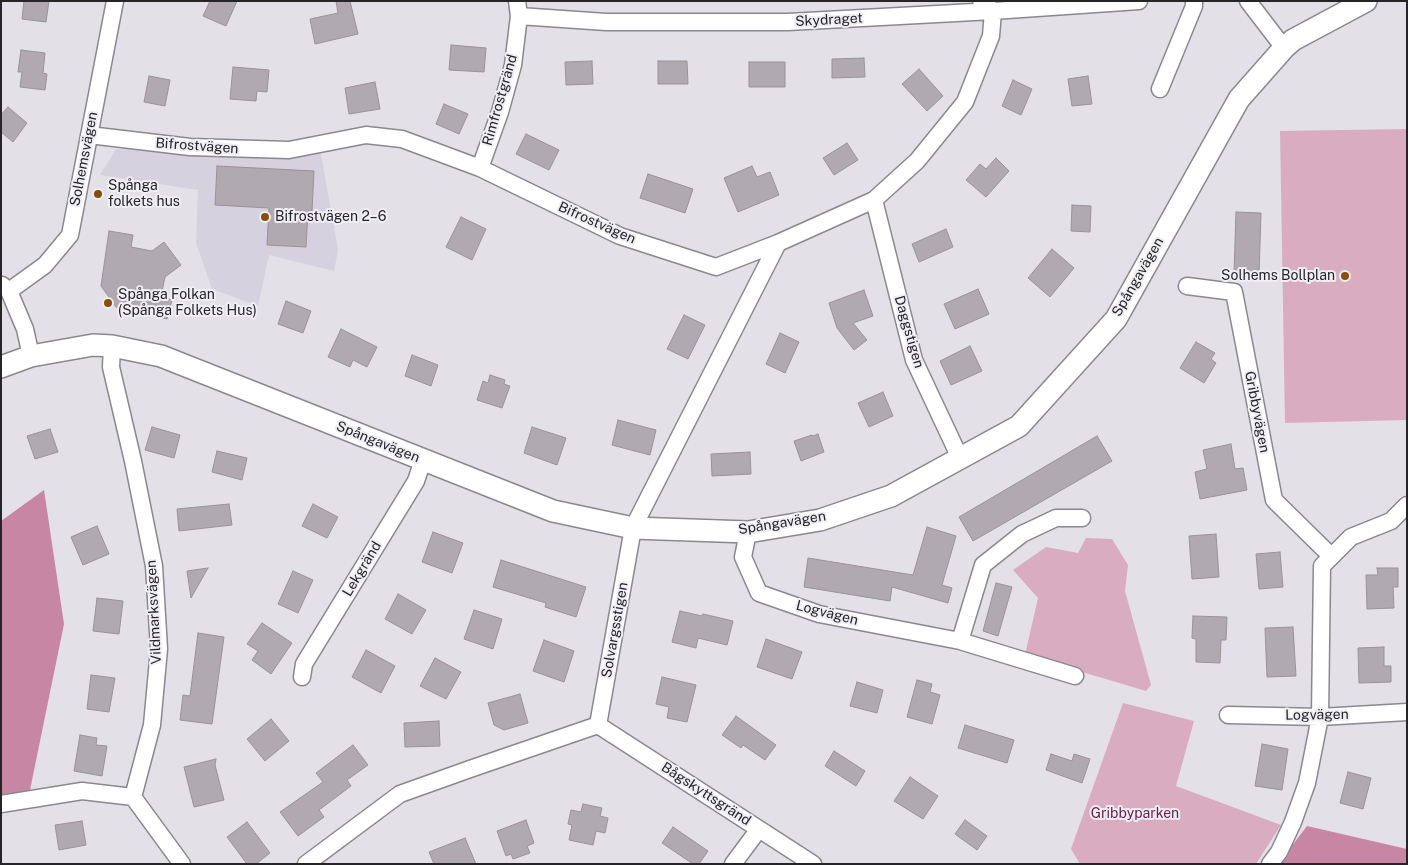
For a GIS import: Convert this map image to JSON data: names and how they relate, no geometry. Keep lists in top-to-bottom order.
{
  "streets": {
    "street": [
      "Skydraget",
      "Rimfrostgränd",
      "Bifrostvägen",
      "Solhemsvägen",
      "Spångavägen",
      "Daggstigen",
      "Gribbyvägen",
      "Lekgränd",
      "Vildmarksvägen",
      "Logvägen",
      "Solvargsstigen",
      "Bågskyttsgränd"
    ]
  },
  "crossings": [
    ["Skydraget", "Rimfrostgränd"],
    ["Skydraget", "Bifrostvägen"],
    ["Rimfrostgränd", "Bifrostvägen"],
    ["Bifrostvägen", "Solhemsvägen"],
    ["Bifrostvägen", "Daggstigen"],
    ["Bifrostvägen", "Solvargsstigen"],
    ["Spångavägen", "Daggstigen"],
    ["Spångavägen", "Lekgränd"],
    ["Spångavägen", "Vildmarksvägen"],
    ["Spångavägen", "Logvägen"],
    ["Spångavägen", "Solvargsstigen"],
    ["Solvargsstigen", "Bågskyttsgränd"]
  ],
  "parks": ["Gribbyparken"],
  "places": [
    "Spånga folkets hus",
    "Bifrostvägen 2–6",
    "Solhems Bollplan",
    "Spånga Folkan (Spånga Folkets Hus)"
  ]
}
